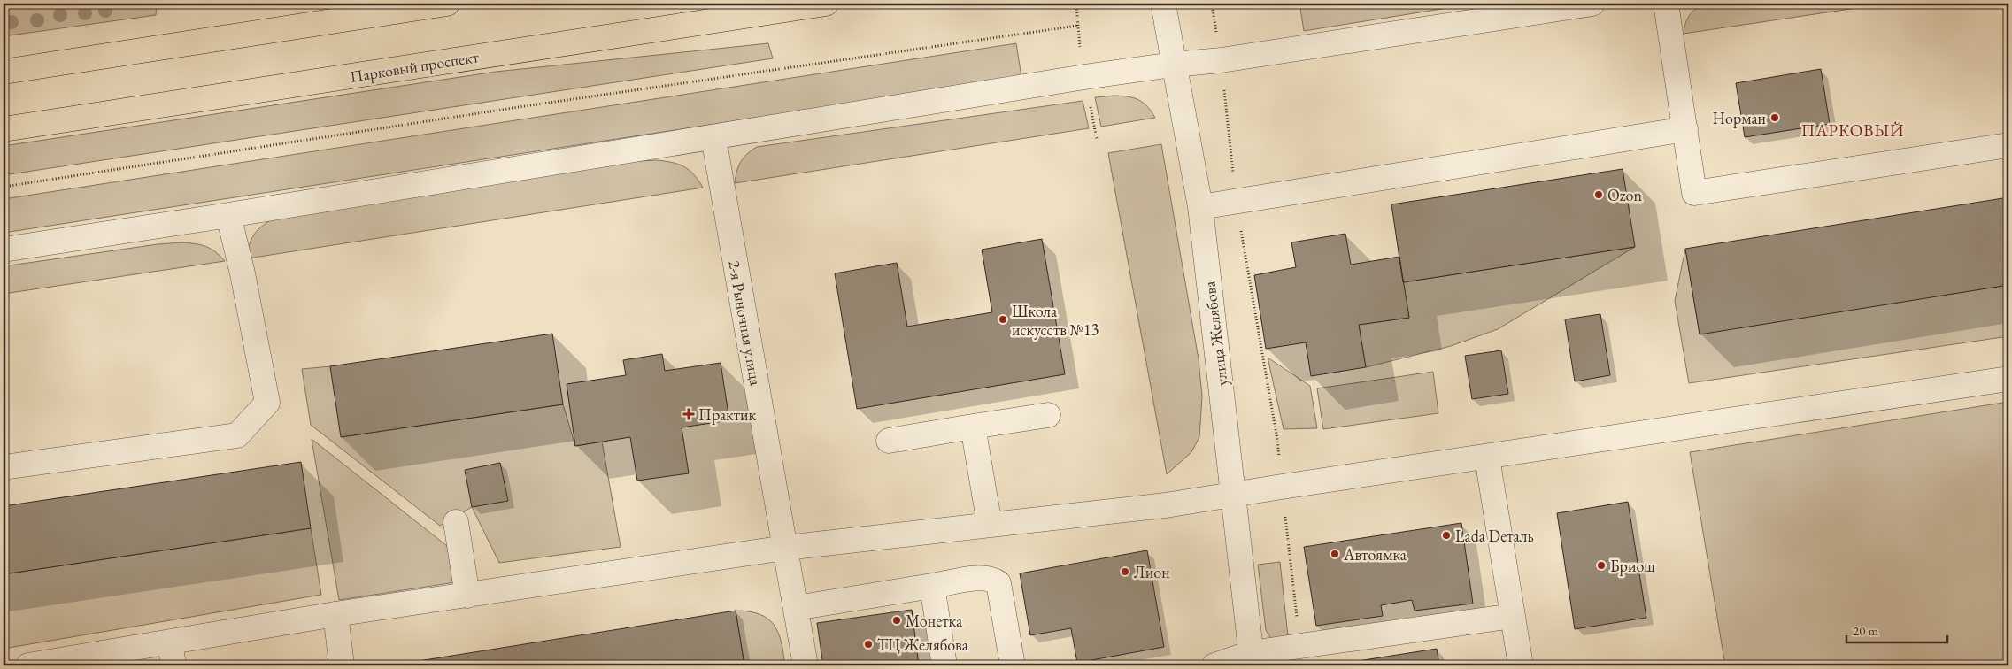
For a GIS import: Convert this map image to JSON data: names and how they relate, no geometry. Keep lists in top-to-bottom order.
{
  "streets": {
    "main road": ["Парковый проспект"],
    "street": ["2-я Рыночная улица", "улица Желябова"]
  },
  "districts": ["ПАРКОВЫЙ"],
  "places": {
    "other": [
      "Норман",
      "Ozon",
      "Школа искусств №13",
      "Lada Dеталь",
      "Автоямка",
      "Бриош",
      "Лион",
      "Монетка",
      "ТЦ Желябова"
    ],
    "health": ["Практик"]
  },
  "scale_bar": "20 m"
}
